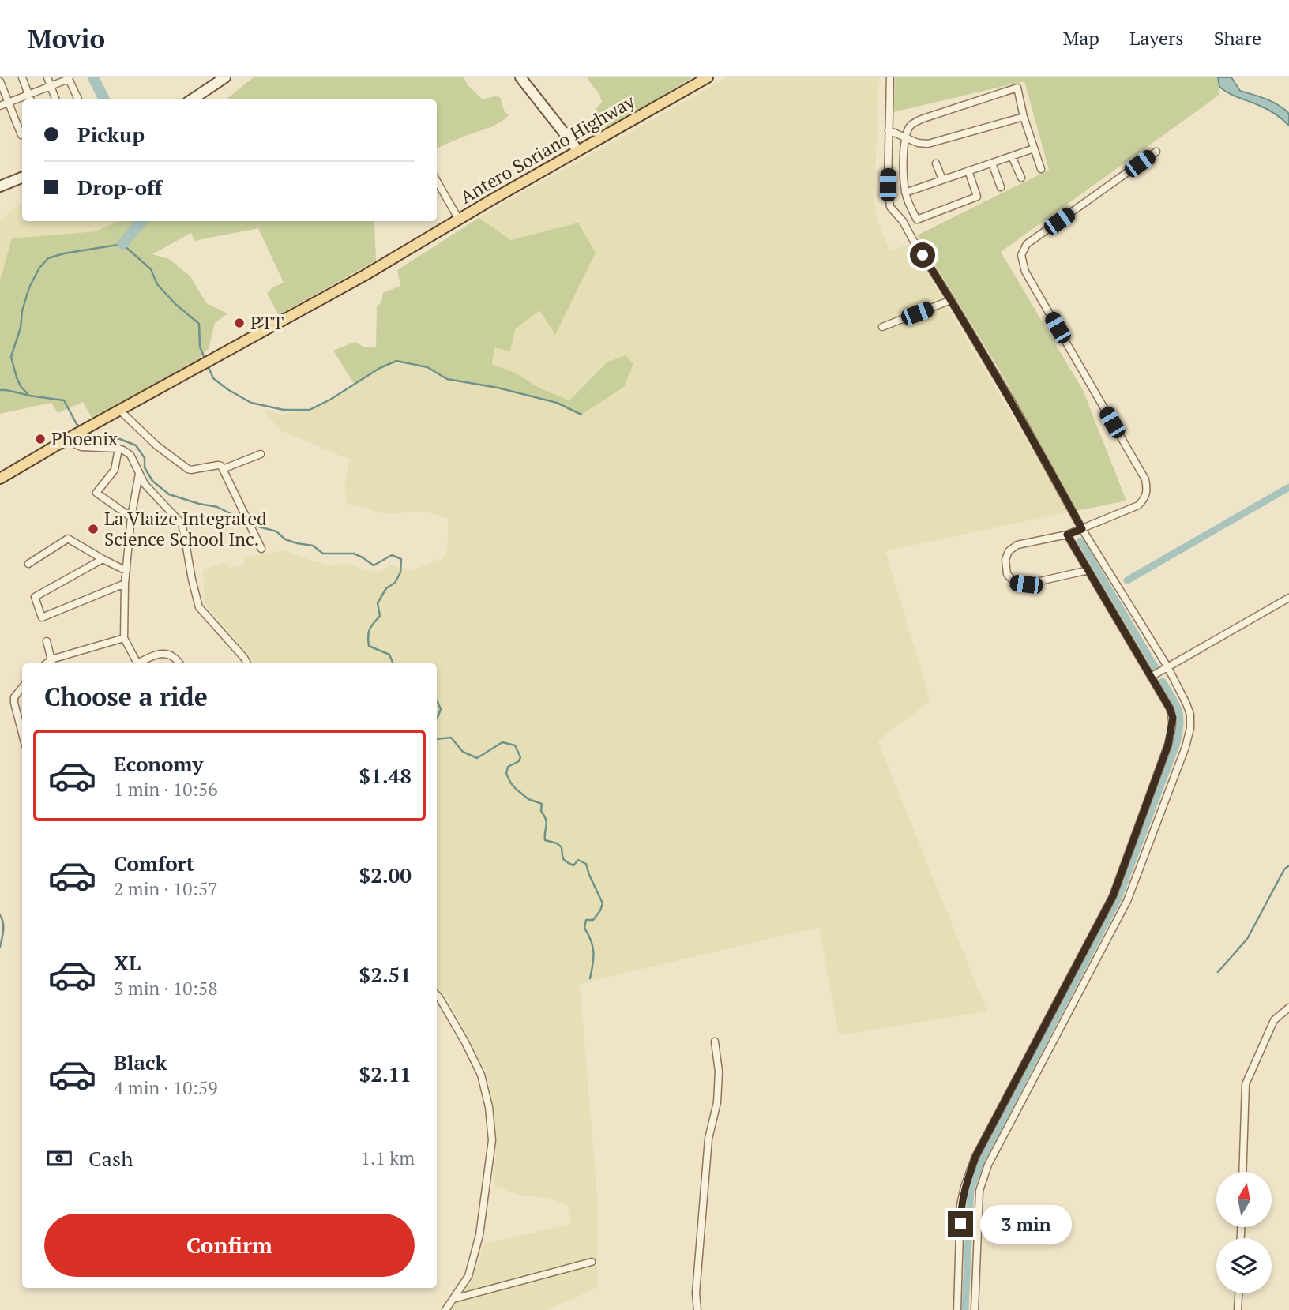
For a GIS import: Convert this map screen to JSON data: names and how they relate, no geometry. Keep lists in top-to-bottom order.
{
  "streets": {
    "main road": ["Antero Soriano Highway"]
  },
  "places": ["PTT", "Phoenix", "La Vlaize Integrated Science School Inc."],
  "north": "top",
  "page": {
    "header": "Movio",
    "nav": ["Map", "Layers", "Share"],
    "banner": ["Pickup", "Drop-off"],
    "heading": "Choose a ride",
    "list": [
      {
        "name": "Economy",
        "note": "1 min · 10:56",
        "value": "$1.48"
      },
      {
        "name": "Comfort",
        "note": "2 min · 10:57",
        "value": "$2.00"
      },
      {
        "name": "XL",
        "note": "3 min · 10:58",
        "value": "$2.51"
      },
      {
        "name": "Black",
        "note": "4 min · 10:59",
        "value": "$2.11"
      }
    ],
    "pay": ["Cash", "1.1 km"],
    "buttons": "Confirm",
    "bubble": "3 min"
  }
}
